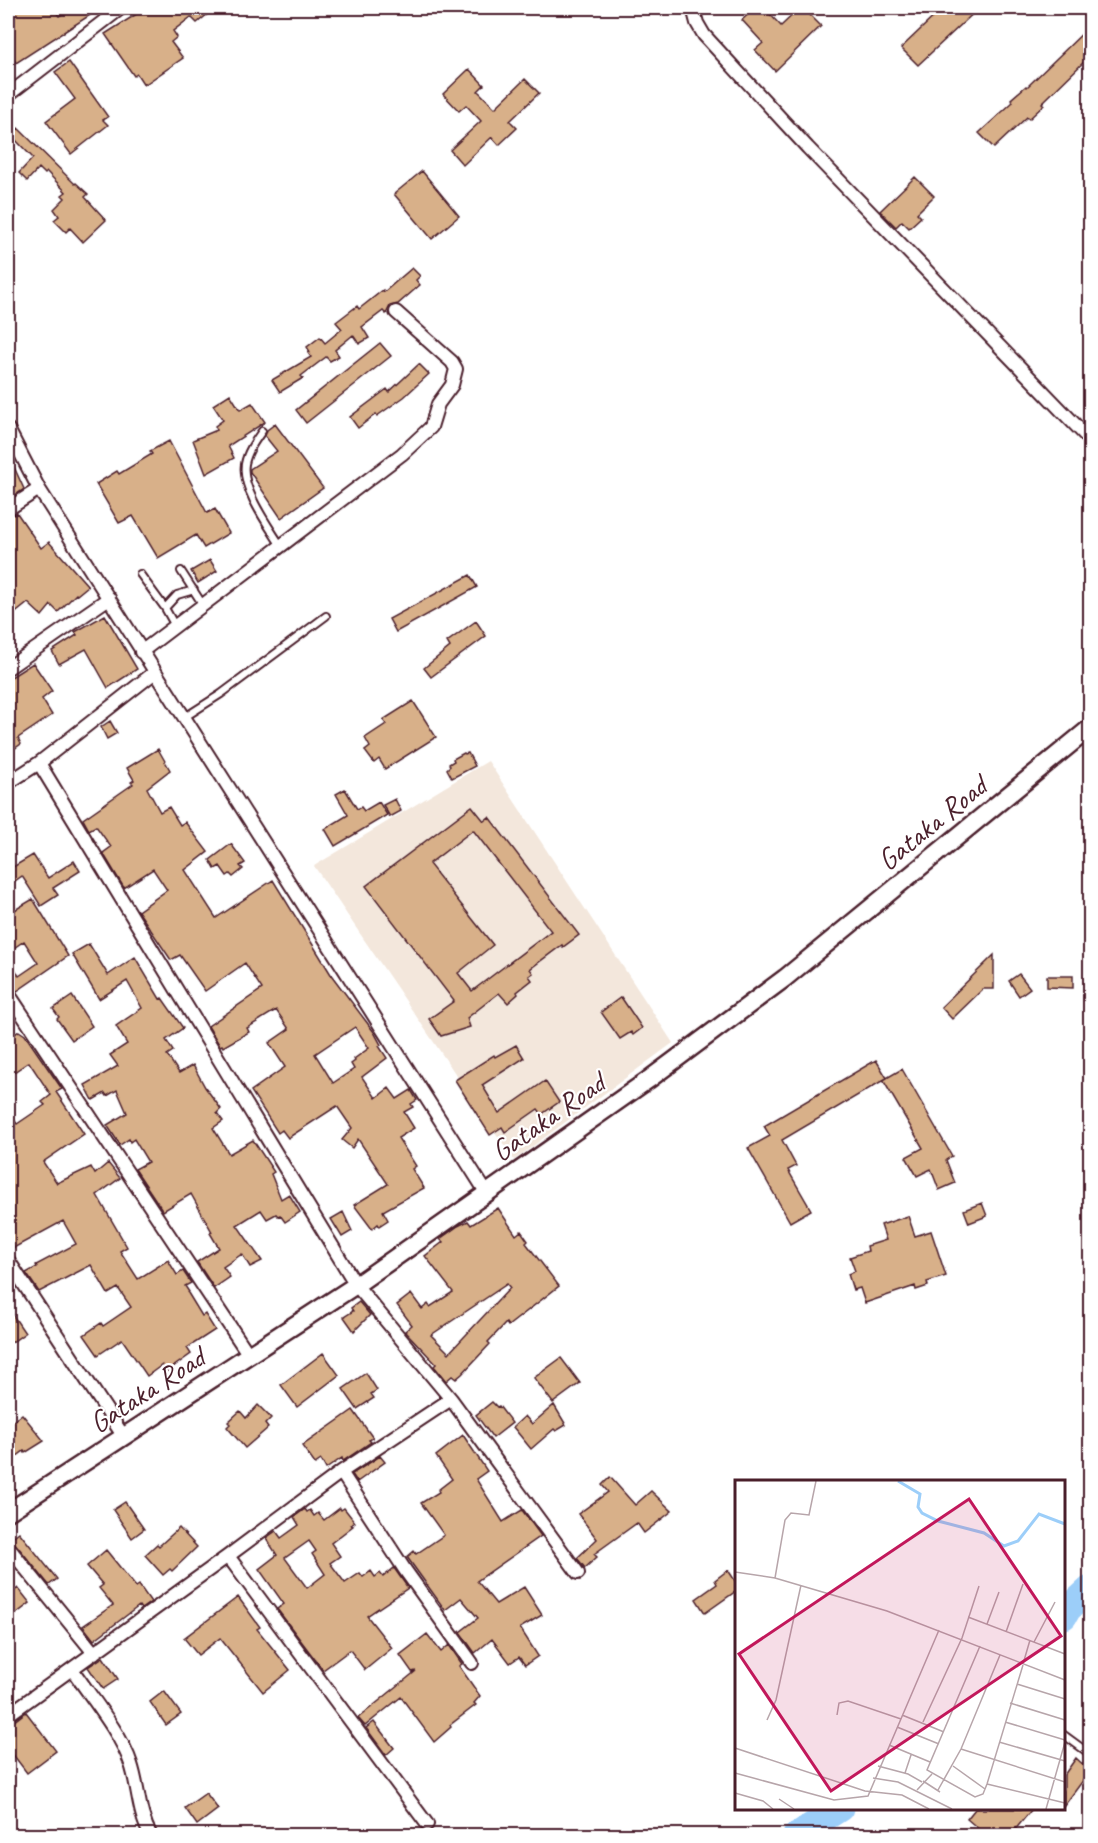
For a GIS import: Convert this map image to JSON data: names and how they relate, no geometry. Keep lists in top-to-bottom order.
{
  "streets": {
    "street": ["Gataka Road"]
  }
}
